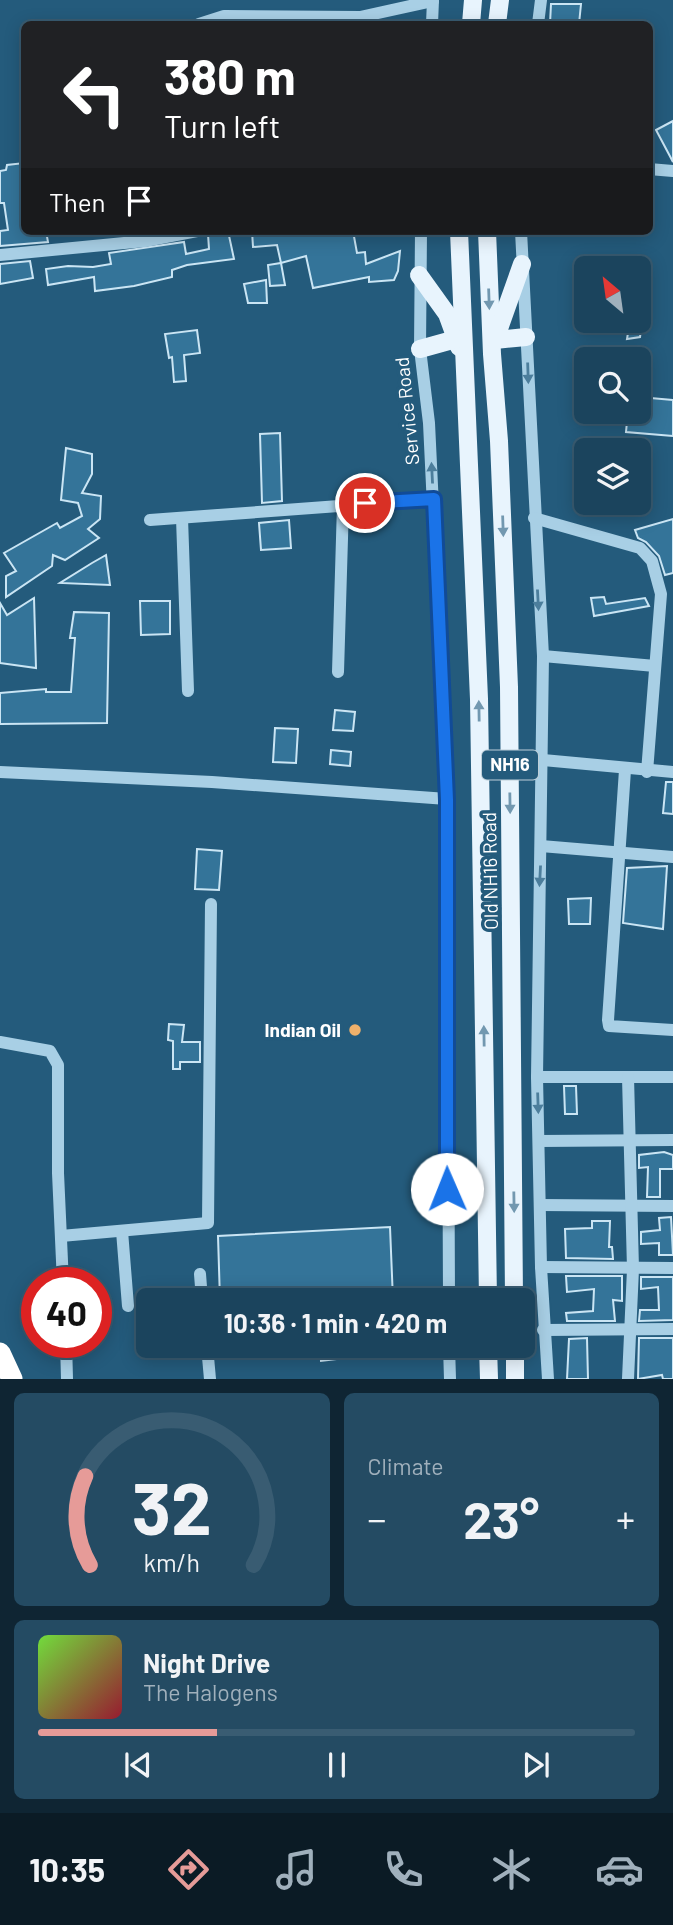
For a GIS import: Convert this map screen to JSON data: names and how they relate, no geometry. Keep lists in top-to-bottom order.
{
  "streets": {
    "main road": ["NH16", "Old NH16 Road"],
    "street": ["Service Road"]
  },
  "places": ["Indian Oil"],
  "north": "top left",
  "page": {
    "turn": ["380 m", "Turn left"],
    "then": "Then",
    "limit": "40",
    "trip": "10:36 · 1 min · 420 m",
    "tile": "Climate",
    "heat": ["−", "23°", "+"],
    "song": ["Night Drive", "The Halogens"],
    "tabs": "10:35",
    "gauge": ["32", "km/h"]
  }
}
